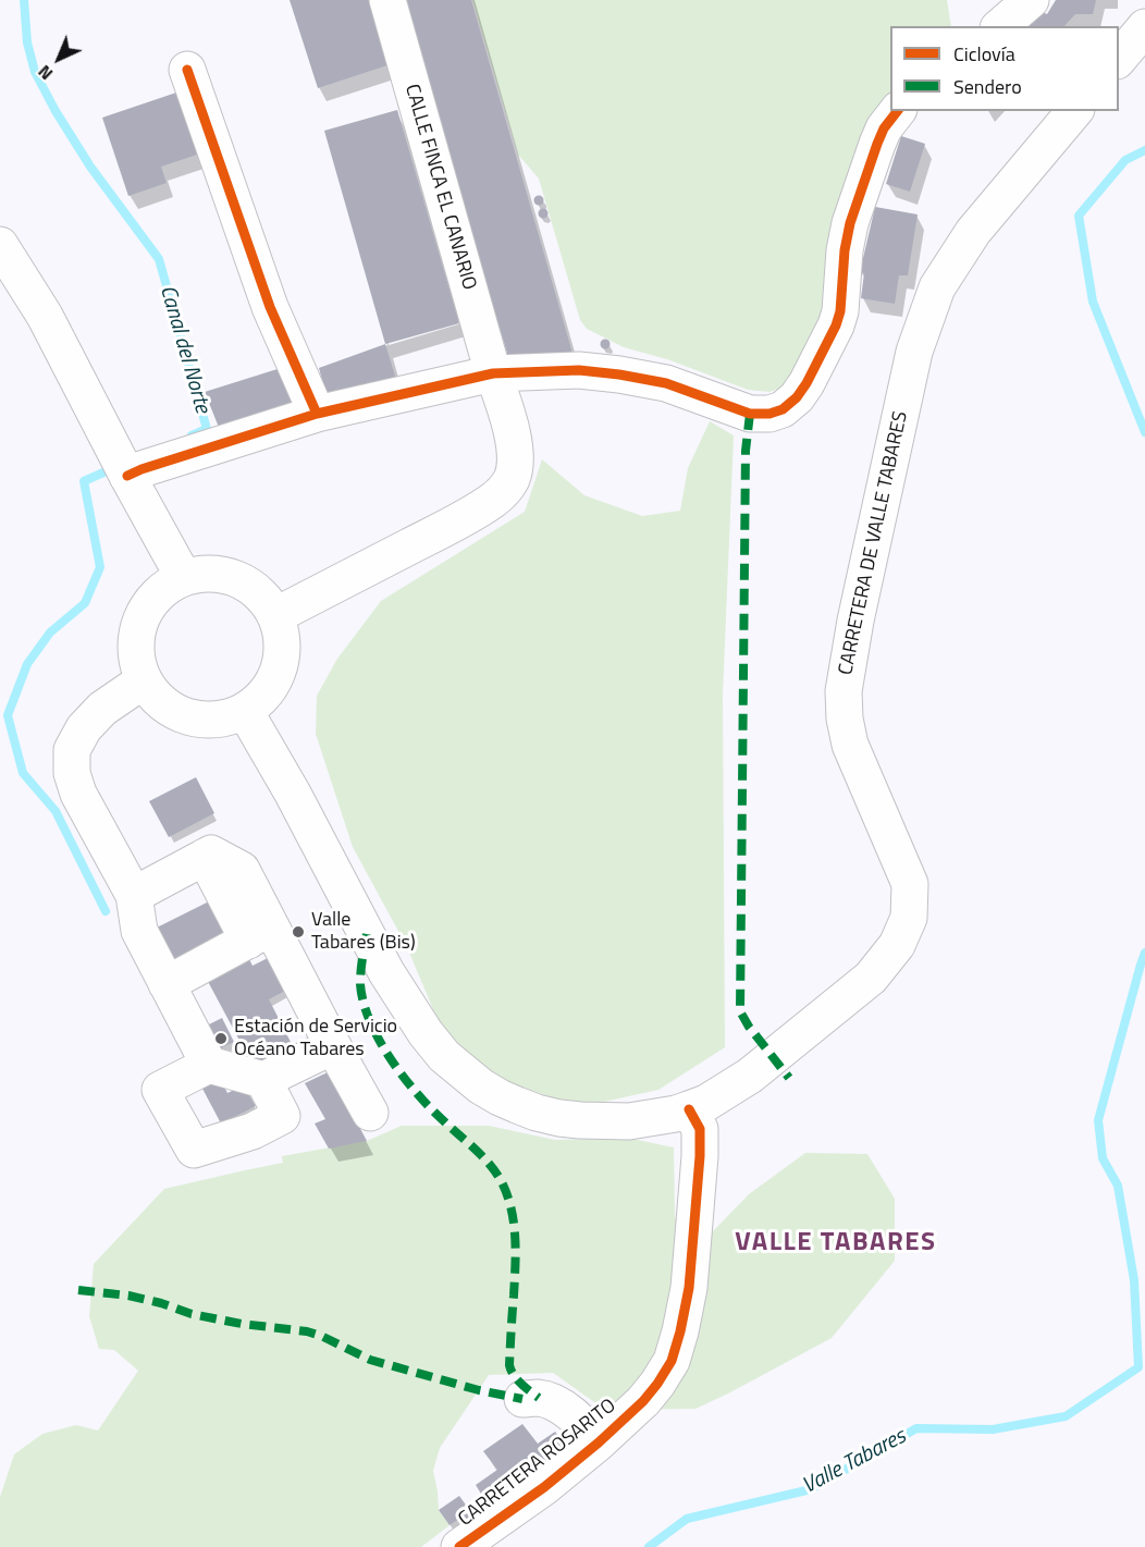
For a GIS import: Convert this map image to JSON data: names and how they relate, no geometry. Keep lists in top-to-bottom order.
{
  "streets": {
    "street": ["CALLE FINCA EL CANARIO", "CARRETERA DE VALLE TABARES", "CARRETERA ROSARITO"]
  },
  "crossings": [
    ["CALLE FINCA EL CANARIO", "CARRETERA DE VALLE TABARES"],
    ["CARRETERA DE VALLE TABARES", "CARRETERA ROSARITO"]
  ],
  "districts": ["VALLE TABARES"],
  "water": ["Canal del Norte", "Valle Tabares"],
  "places": ["Valle Tabares (Bis)", "Estación de Servicio Océano Tabares"],
  "legend": ["Ciclovía", "Sendero"],
  "north": "bottom left"
}
